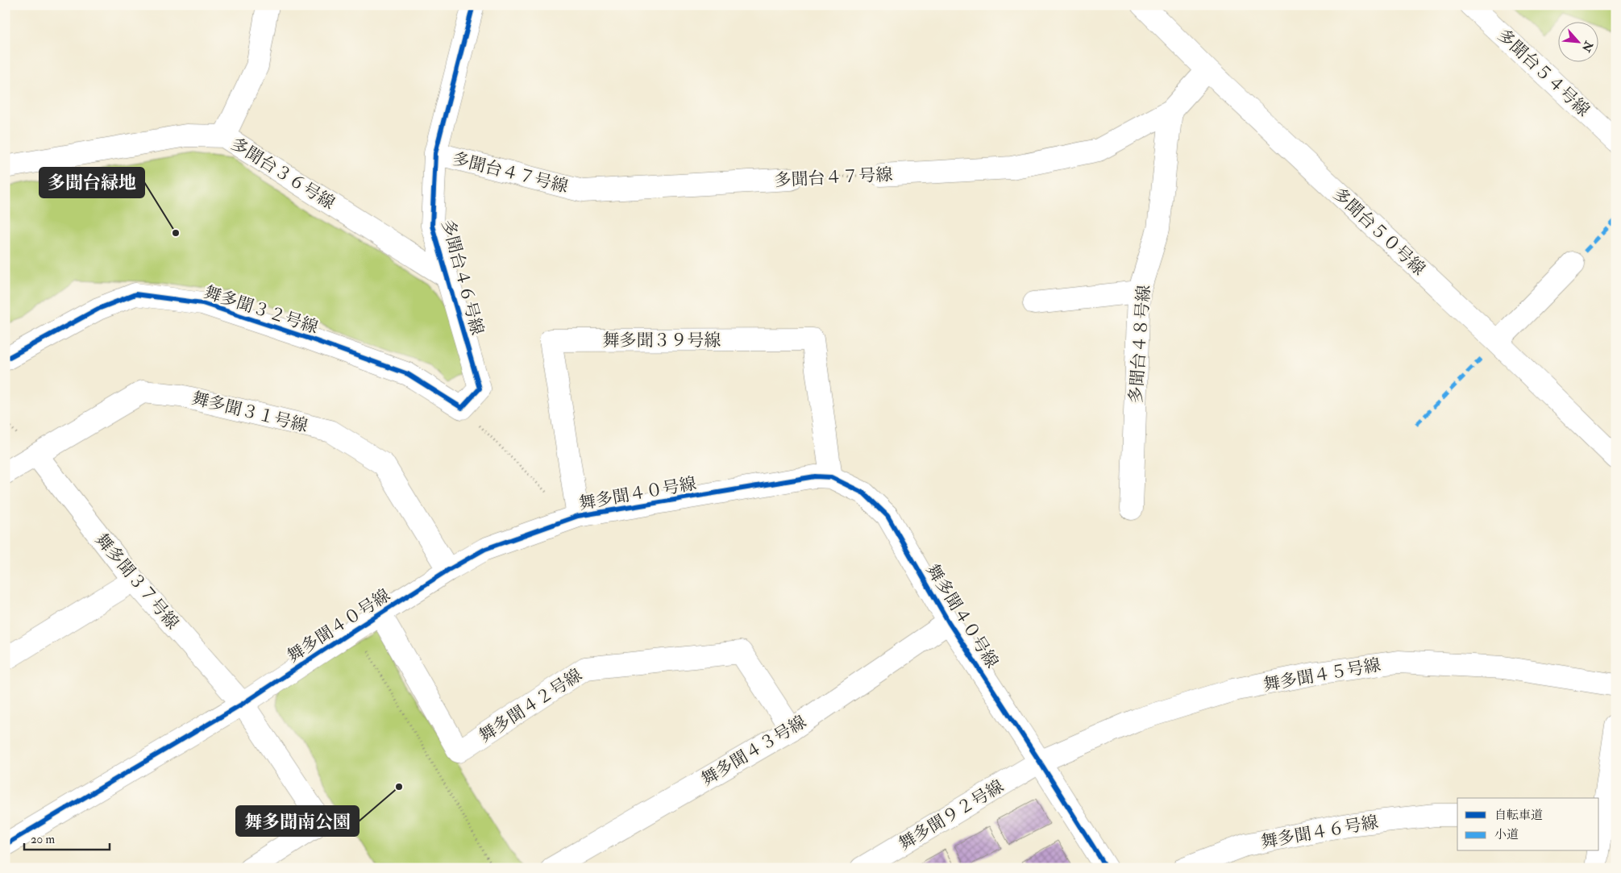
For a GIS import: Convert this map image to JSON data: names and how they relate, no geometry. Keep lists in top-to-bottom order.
{
  "streets": {
    "street": [
      "多聞台５４号線",
      "多聞台４７号線",
      "多聞台３６号線",
      "多聞台５０号線",
      "多聞台４６号線",
      "舞多聞３２号線",
      "舞多聞３９号線",
      "多聞台４８号線",
      "舞多聞３１号線",
      "舞多聞４０号線",
      "舞多聞３７号線",
      "舞多聞４５号線",
      "舞多聞４２号線",
      "舞多聞４３号線",
      "舞多聞９２号線",
      "舞多聞４６号線"
    ]
  },
  "crossings": [
    ["多聞台４７号線", "多聞台５０号線"],
    ["多聞台４７号線", "多聞台４６号線"],
    ["多聞台４７号線", "多聞台４８号線"],
    ["多聞台３６号線", "多聞台４６号線"],
    ["多聞台４６号線", "舞多聞３２号線"],
    ["舞多聞３９号線", "舞多聞４０号線"],
    ["舞多聞３１号線", "舞多聞４０号線"],
    ["舞多聞３１号線", "舞多聞３７号線"],
    ["舞多聞４０号線", "舞多聞３７号線"],
    ["舞多聞４０号線", "舞多聞４５号線"],
    ["舞多聞４０号線", "舞多聞４２号線"],
    ["舞多聞４０号線", "舞多聞４３号線"],
    ["舞多聞４０号線", "舞多聞９２号線"],
    ["舞多聞４５号線", "舞多聞９２号線"],
    ["舞多聞４２号線", "舞多聞４３号線"]
  ],
  "places": ["多聞台緑地", "舞多聞南公園"],
  "legend": ["自転車道", "小道"],
  "scale_bar": "20 m",
  "north": "bottom right"
}
